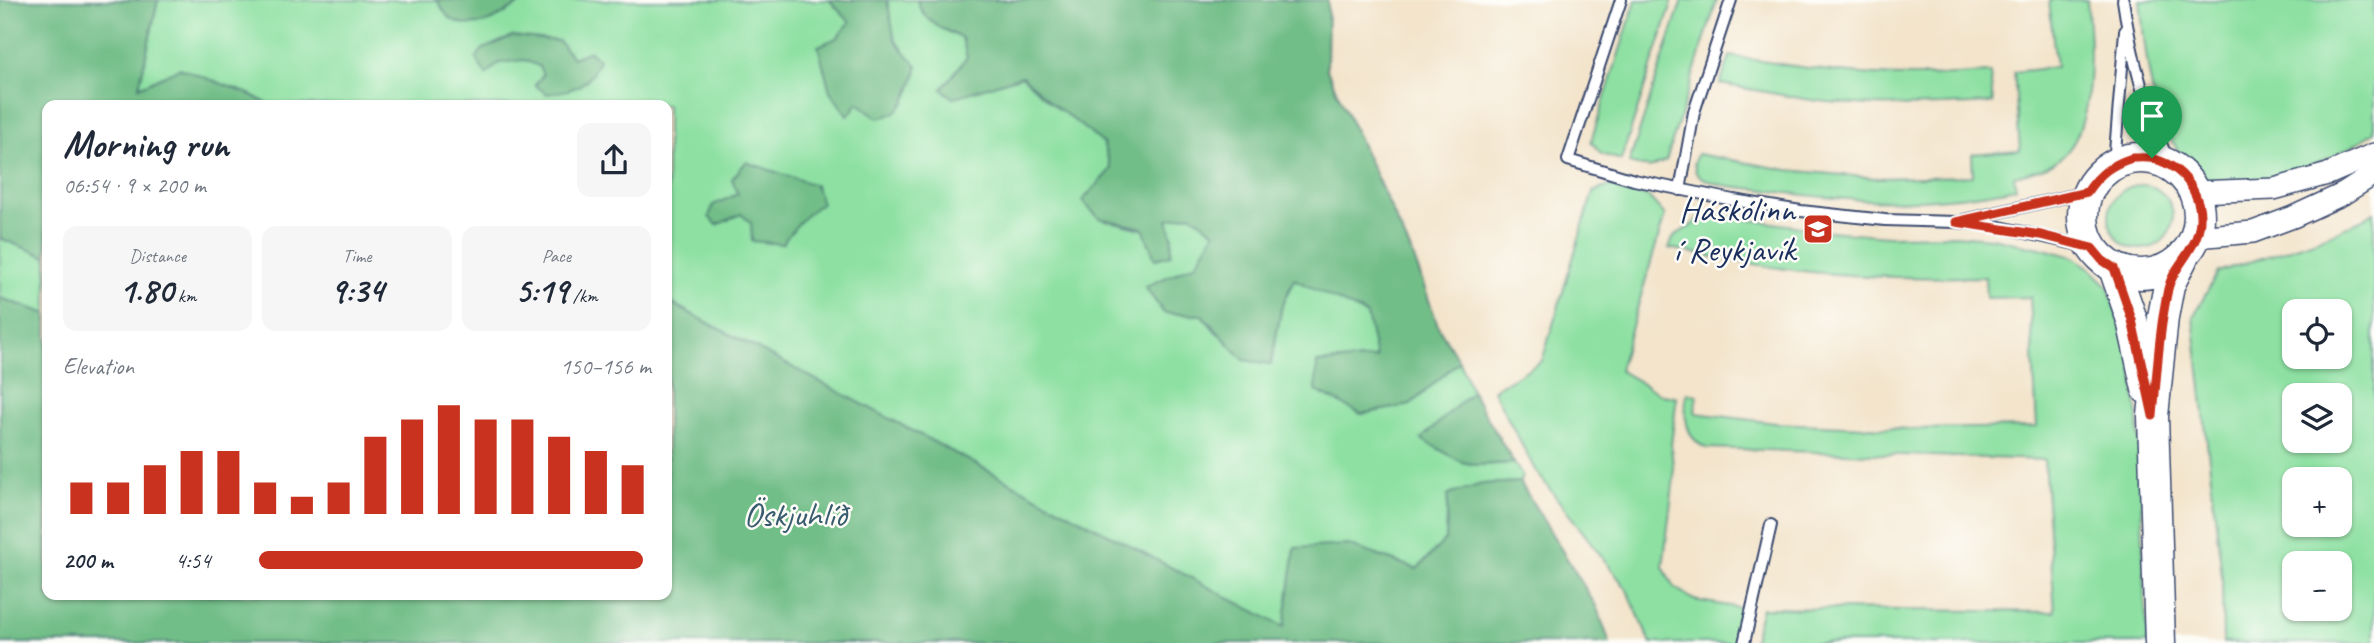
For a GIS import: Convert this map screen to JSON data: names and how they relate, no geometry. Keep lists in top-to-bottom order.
{
  "parks": ["Öskjuhlíð"],
  "places": {
    "school or university": ["Háskólinn í Reykjavík"]
  },
  "page": {
    "heading": ["Morning run", "06:54 · 9 × 200 m"],
    "stats": [
      ["Distance", "1.80 km"],
      ["Time", "9:34"],
      ["Pace", "5:19 /km"]
    ],
    "map_buttons": ["+", "−"],
    "chart": ["Elevation", "150–156 m"],
    "list": [
      {
        "name": "200 m",
        "note": "4:54"
      }
    ]
  }
}
